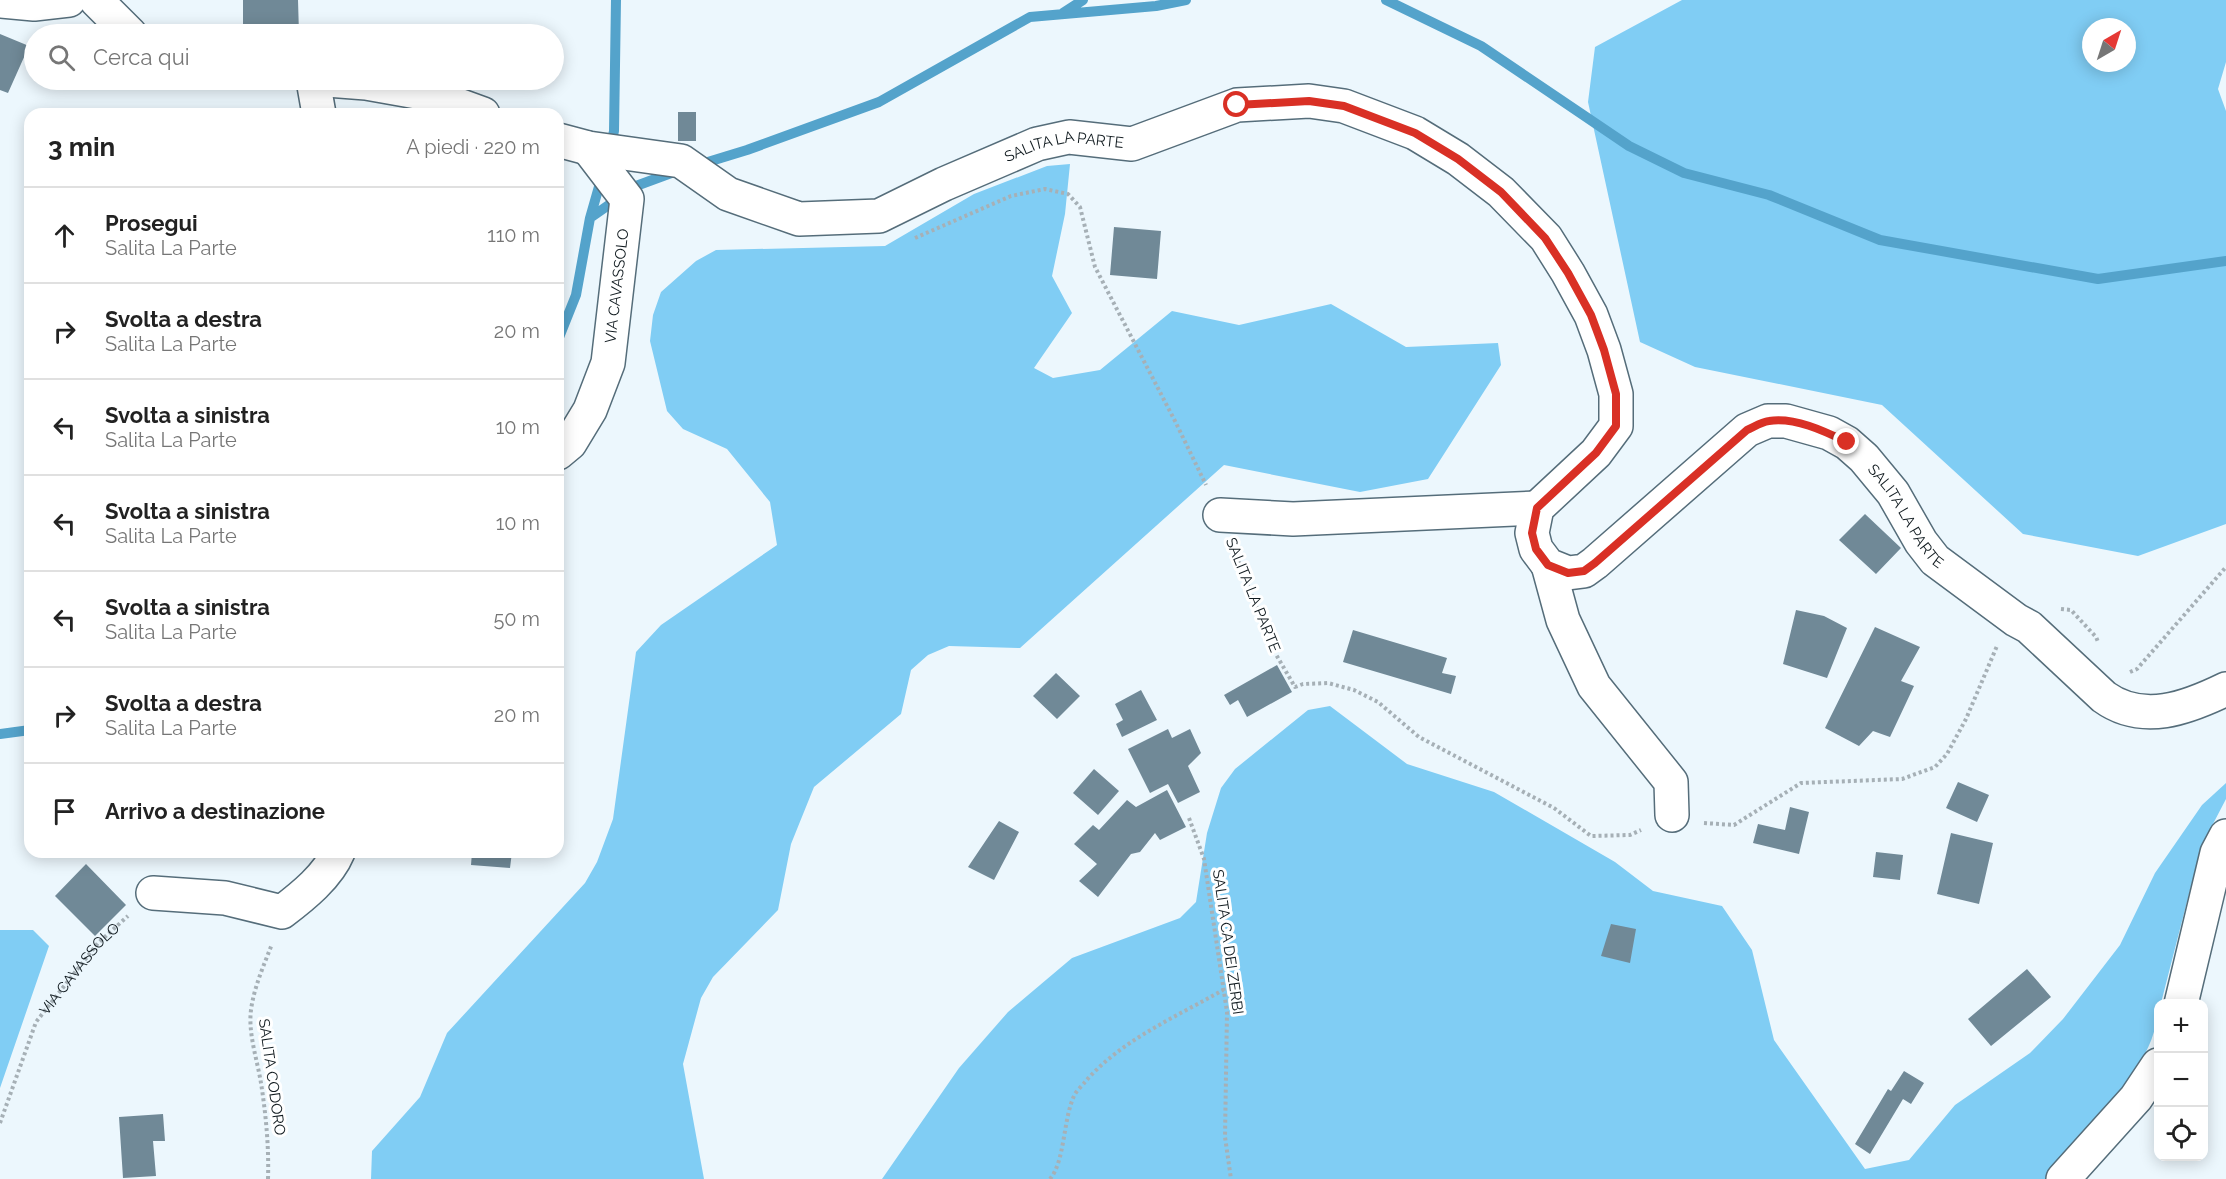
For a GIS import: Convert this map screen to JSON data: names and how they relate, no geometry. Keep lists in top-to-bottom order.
{
  "streets": {
    "street": ["SALITA LA PARTE", "VIA CAVASSOLO"],
    "path": ["SALITA CA DEI ZERBI", "SALITA CODORO"]
  },
  "crossings": [
    ["SALITA LA PARTE", "VIA CAVASSOLO"]
  ],
  "north": "top right",
  "page": {
    "search": "Cerca qui",
    "heading": ["3 min", "A piedi · 220 m"],
    "list": [
      ["Prosegui", "Salita La Parte", "110 m"],
      ["Svolta a destra", "Salita La Parte", "20 m"],
      ["Svolta a sinistra", "Salita La Parte", "10 m"],
      ["Svolta a sinistra", "Salita La Parte", "10 m"],
      ["Svolta a sinistra", "Salita La Parte", "50 m"],
      ["Svolta a destra", "Salita La Parte", "20 m"],
      "Arrivo a destinazione"
    ],
    "map_buttons": ["+", "−"]
  }
}
